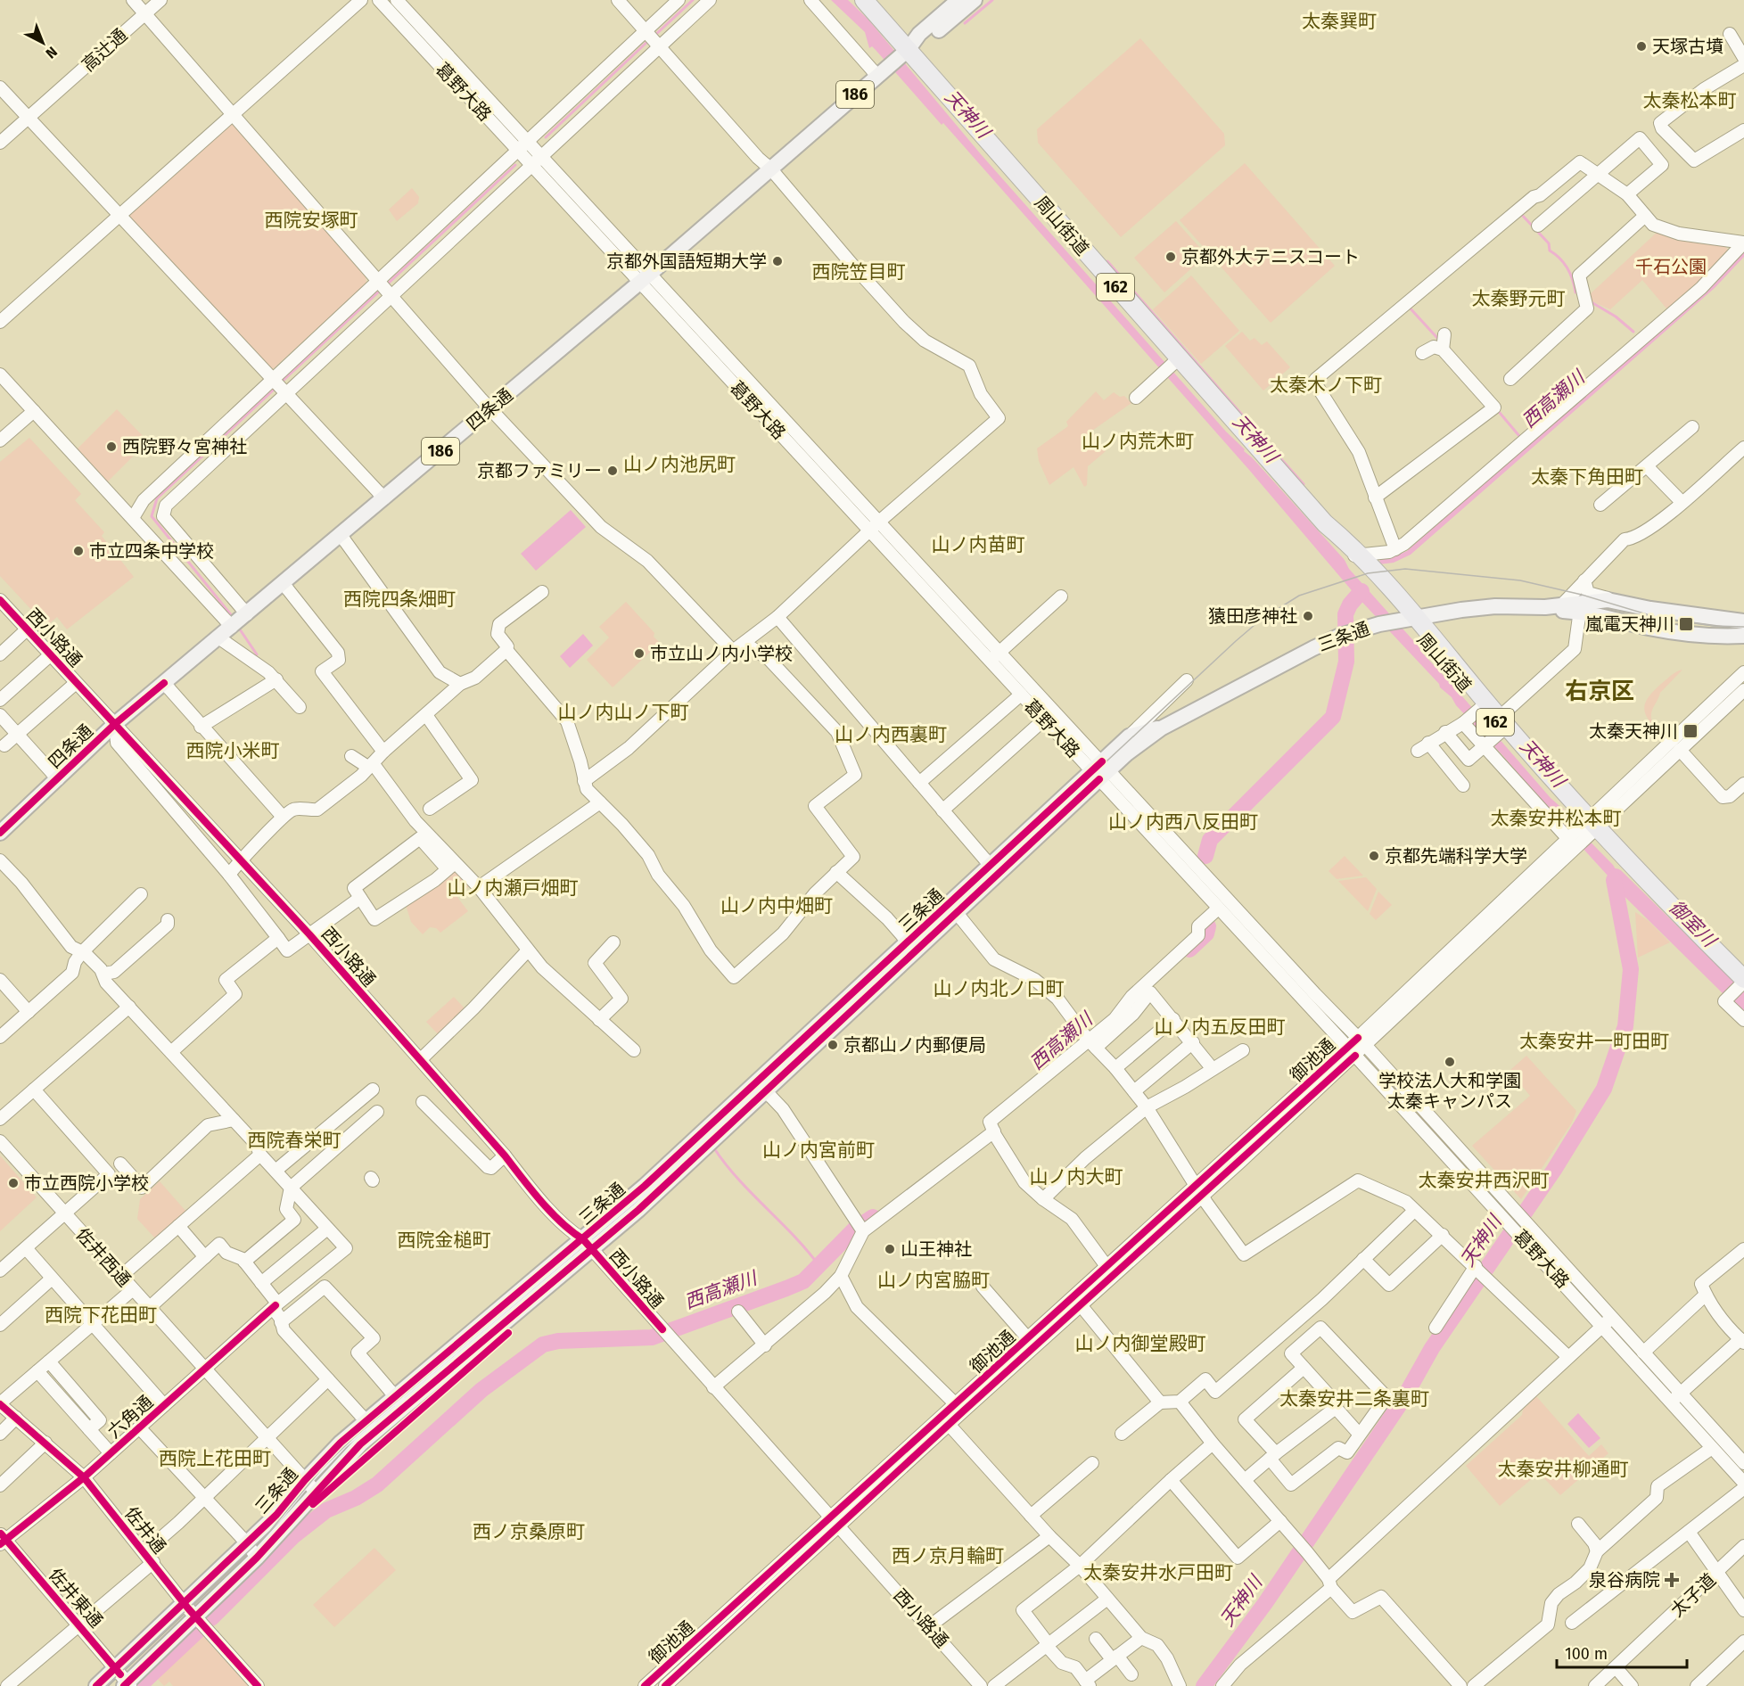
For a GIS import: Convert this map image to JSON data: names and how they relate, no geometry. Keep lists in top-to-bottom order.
{
  "streets": {
    "highway": ["周山街道", "162"],
    "main road": ["186", "四条通", "三条通"],
    "street": [
      "高辻通",
      "葛野大路",
      "西小路通",
      "御池通",
      "佐井西通",
      "六角通",
      "佐井通",
      "太子道",
      "佐井東通"
    ]
  },
  "crossings": [
    ["葛野大路", "四条通"],
    ["葛野大路", "三条通"],
    ["葛野大路", "御池通"],
    ["周山街道", "四条通"],
    ["周山街道", "三条通"],
    ["周山街道", "御池通"],
    ["四条通", "西小路通"],
    ["三条通", "西小路通"],
    ["三条通", "佐井西通"],
    ["三条通", "佐井通"],
    ["三条通", "佐井東通"],
    ["西小路通", "御池通"],
    ["佐井西通", "六角通"],
    ["六角通", "佐井通"],
    ["六角通", "佐井東通"]
  ],
  "districts": [
    "太秦巽町",
    "太秦松本町",
    "西院安塚町",
    "西院笠目町",
    "太秦野元町",
    "太秦木ノ下町",
    "山ノ内荒木町",
    "山ノ内池尻町",
    "太秦下角田町",
    "山ノ内苗町",
    "西院四条畑町",
    "右京区",
    "山ノ内山ノ下町",
    "山ノ内西裏町",
    "西院小米町",
    "太秦安井松本町",
    "山ノ内西八反田町",
    "山ノ内瀬戸畑町",
    "山ノ内中畑町",
    "山ノ内北ノ口町",
    "山ノ内五反田町",
    "太秦安井一町田町",
    "西院春栄町",
    "山ノ内宮前町",
    "山ノ内大町",
    "太秦安井西沢町",
    "西院金槌町",
    "山ノ内宮脇町",
    "西院下花田町",
    "山ノ内御堂殿町",
    "太秦安井二条裏町",
    "西院上花田町",
    "太秦安井柳通町",
    "西ノ京桑原町",
    "西ノ京月輪町",
    "太秦安井水戸田町"
  ],
  "water": ["天神川", "西高瀬川", "御室川"],
  "parks": ["千石公園"],
  "places": {
    "other": [
      "天塚古墳",
      "京都外大テニスコート",
      "京都外国語短期大学",
      "西院野々宮神社",
      "京都ファミリー",
      "市立四条中学校",
      "猿田彦神社",
      "市立山ノ内小学校",
      "京都先端科学大学",
      "京都山ノ内郵便局",
      "学校法人大和学園 太秦キャンパス",
      "市立西院小学校",
      "山王神社"
    ],
    "transit": ["嵐電天神川", "太秦天神川"],
    "health": ["泉谷病院"]
  },
  "scale_bar": "100 m",
  "north": "bottom right"
}
